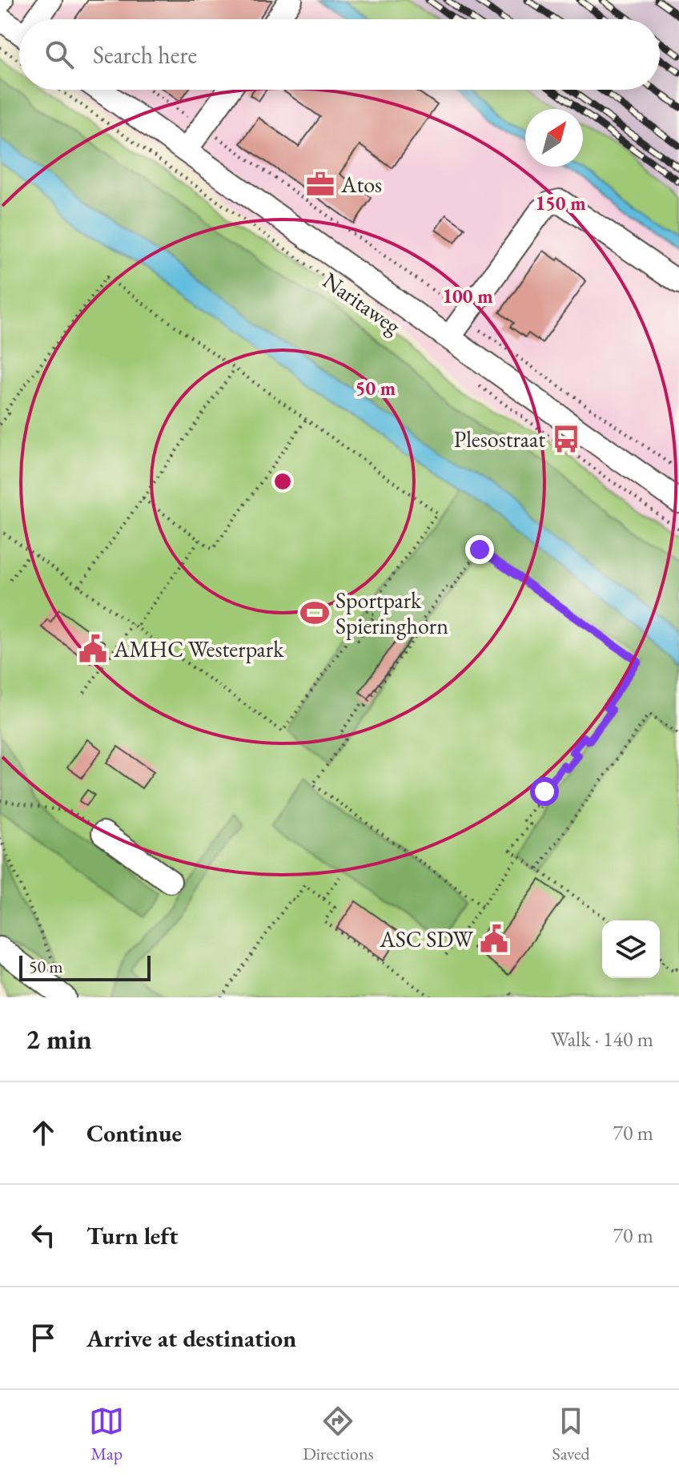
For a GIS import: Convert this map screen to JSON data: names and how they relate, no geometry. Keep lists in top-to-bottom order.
{
  "streets": {
    "street": ["Naritaweg"]
  },
  "places": {
    "office": ["Atos"],
    "bus stop": ["Plesostraat"],
    "sports": ["Sportpark Spieringhorn"],
    "public building": ["AMHC Westerpark", "ASC SDW"]
  },
  "scale_bar": "50 m",
  "north": "top right",
  "page": {
    "search": "Search here",
    "scale": "50 m",
    "heading": ["2 min", "Walk · 140 m"],
    "list": [
      ["Continue", "70 m"],
      ["Turn left", "70 m"],
      "Arrive at destination"
    ],
    "nav": ["Map", "Directions", "Saved"]
  },
  "rings": ["150 m", "100 m", "50 m"]
}
